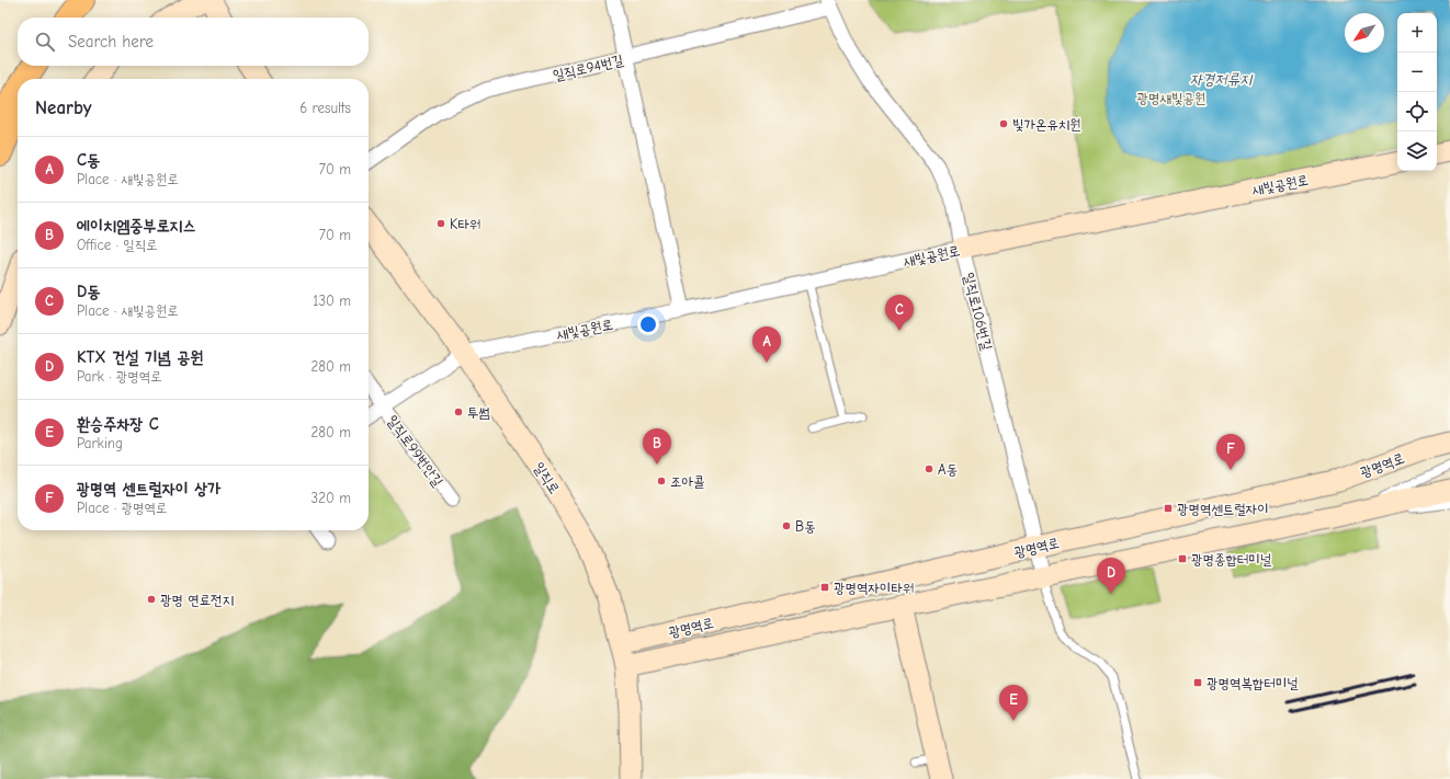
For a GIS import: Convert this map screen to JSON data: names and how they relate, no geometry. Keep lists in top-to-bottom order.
{
  "streets": {
    "street": [
      "일직로94번길",
      "새빛공원로",
      "일직로106번길",
      "일직로99번안길",
      "광명역로",
      "일직로"
    ]
  },
  "crossings": [
    ["일직로94번길", "일직로106번길"],
    ["새빛공원로", "일직로106번길"],
    ["새빛공원로", "일직로"],
    ["일직로106번길", "광명역로"],
    ["광명역로", "일직로"]
  ],
  "water": ["자경저류지"],
  "parks": ["광명새빛공원"],
  "places": {
    "other": [
      "빛가온유치원",
      "K타워",
      "투썸",
      "A동",
      "조아콜",
      "B동",
      "광명 연료전지"
    ],
    "transit": [
      "광명역센트럴자이",
      "광명종합터미널",
      "광명역자이타워",
      "광명역복합터미널"
    ]
  },
  "north": "bottom left",
  "page": {
    "map_buttons": ["+", "−"],
    "search": "Search here",
    "heading": ["Nearby", "6 results"],
    "list": [
      {
        "mark": "A",
        "name": "C동",
        "note": "Place · 새빛공원로",
        "value": "70 m"
      },
      {
        "mark": "B",
        "name": "에이치엠중부로지스",
        "note": "Office · 일직로",
        "value": "70 m"
      },
      {
        "mark": "C",
        "name": "D동",
        "note": "Place · 새빛공원로",
        "value": "130 m"
      },
      {
        "mark": "D",
        "name": "KTX 건설 기념 공원",
        "note": "Park · 광명역로",
        "value": "280 m"
      },
      {
        "mark": "E",
        "name": "환승주차장 C",
        "note": "Parking",
        "value": "280 m"
      },
      {
        "mark": "F",
        "name": "광명역 센트럴자이 상가",
        "note": "Place · 광명역로",
        "value": "320 m"
      }
    ],
    "pins": [
      "C",
      "A",
      "B",
      "F",
      "D",
      "E"
    ]
  }
}
